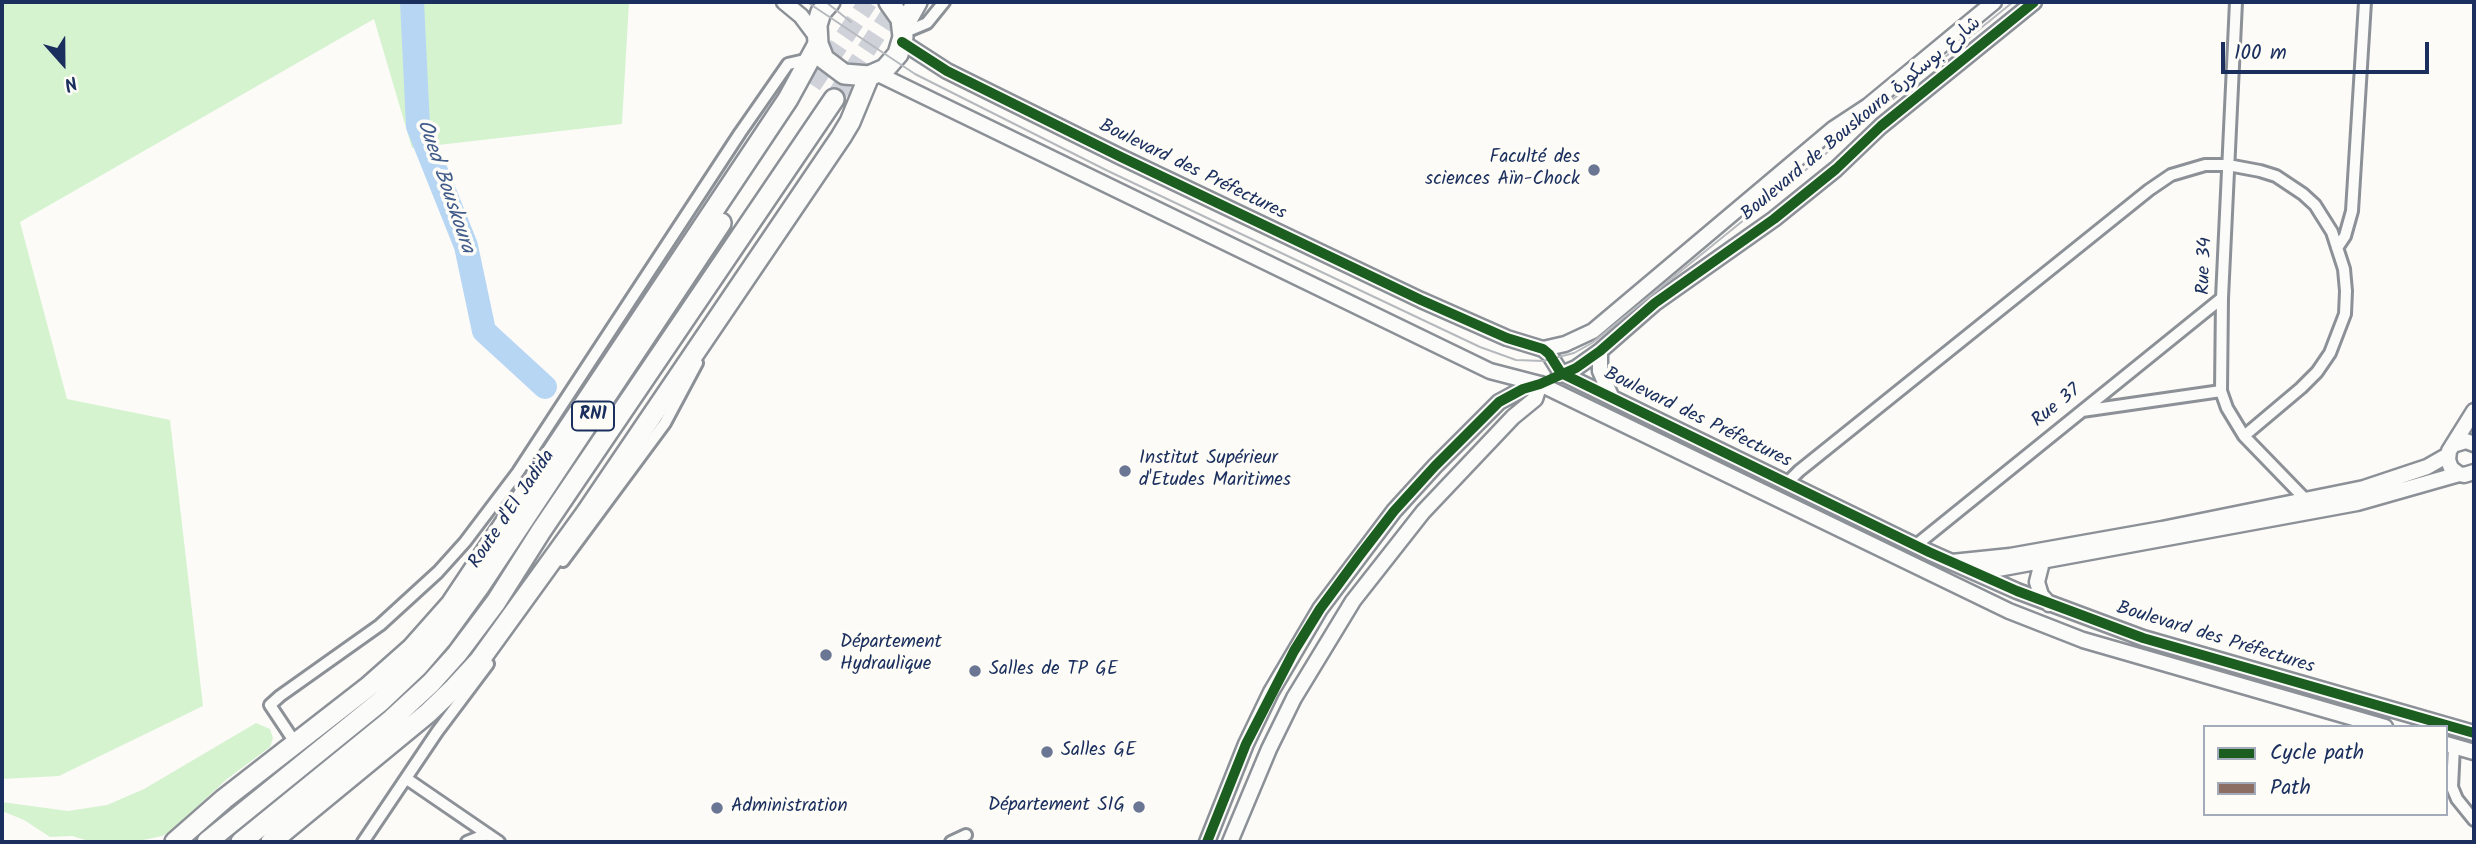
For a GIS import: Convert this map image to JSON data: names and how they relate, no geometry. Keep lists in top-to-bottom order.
{
  "streets": {
    "highway": ["RN1", "Route d'El Jadida"],
    "street": [
      "Boulevard de Bouskoura شارع بوسكورة",
      "Boulevard des Préfectures",
      "Rue 34",
      "Rue 37"
    ]
  },
  "crossings": [
    ["Boulevard de Bouskoura شارع بوسكورة", "Boulevard des Préfectures"],
    ["Boulevard des Préfectures", "Rue 34"],
    ["Boulevard des Préfectures", "Rue 37"],
    ["Rue 34", "Rue 37"]
  ],
  "water": ["Oued Bouskoura"],
  "places": [
    "Faculté des sciences Aïn-Chock",
    "Institut Supérieur d'Etudes Maritimes",
    "Département Hydraulique",
    "Salles de TP GE",
    "Salles GE",
    "Département SIG",
    "Administration"
  ],
  "legend": ["Cycle path", "Path"],
  "scale_bar": "100 m",
  "north": "bottom"
}
